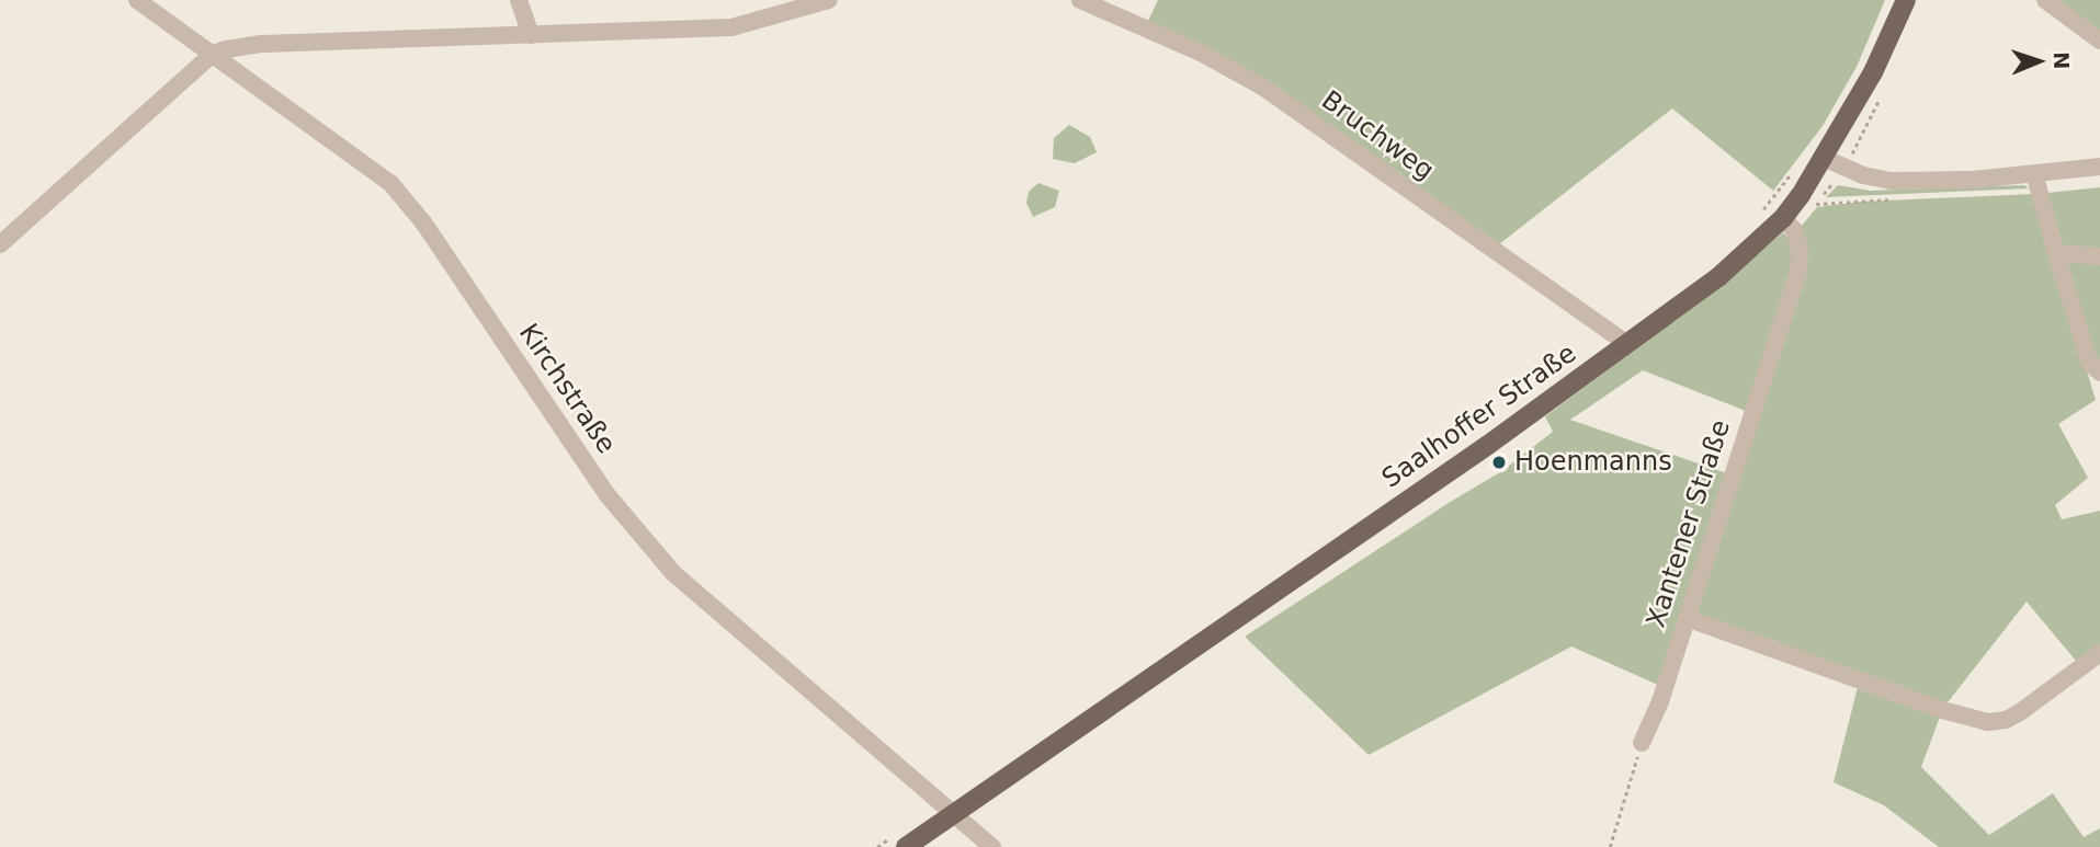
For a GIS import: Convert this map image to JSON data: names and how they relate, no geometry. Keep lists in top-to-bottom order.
{
  "streets": {
    "main road": ["Saalhoffer Straße"],
    "street": ["Bruchweg", "Kirchstraße", "Xantener Straße"]
  },
  "crossings": [
    ["Bruchweg", "Saalhoffer Straße"],
    ["Kirchstraße", "Saalhoffer Straße"],
    ["Saalhoffer Straße", "Xantener Straße"]
  ],
  "places": ["Hoenmanns"],
  "north": "right"
}
